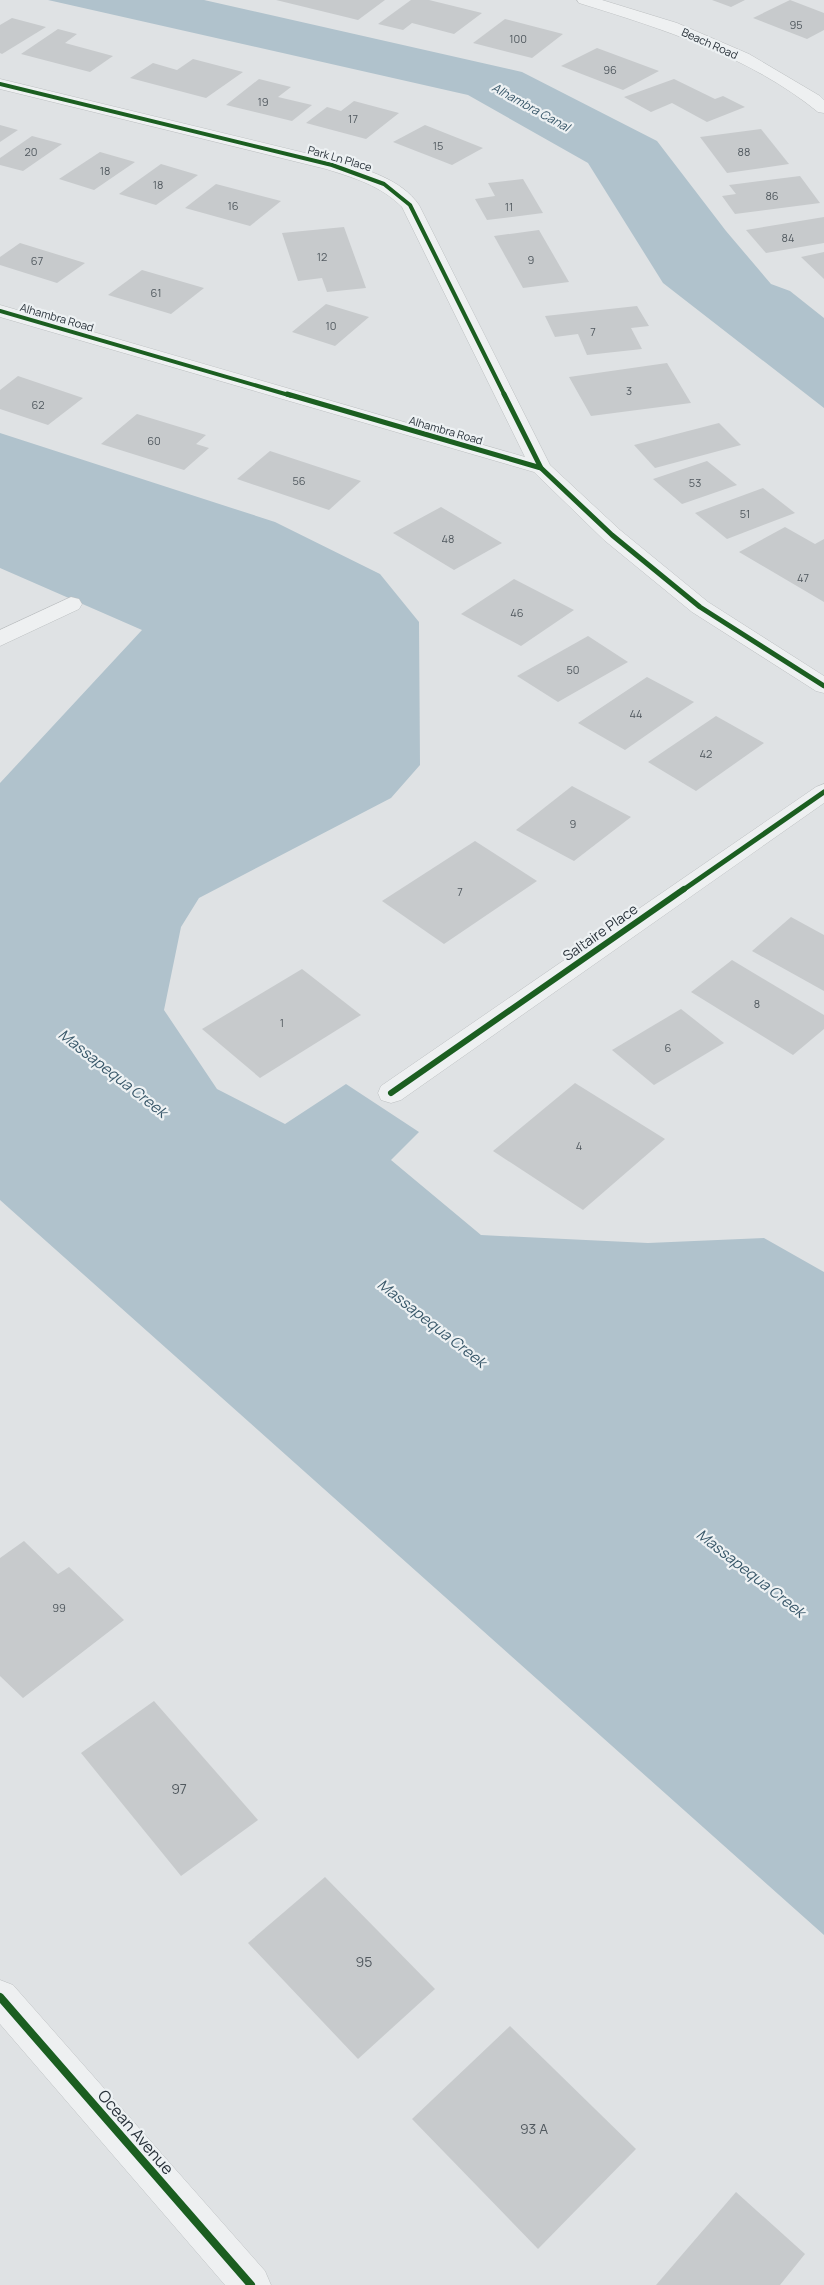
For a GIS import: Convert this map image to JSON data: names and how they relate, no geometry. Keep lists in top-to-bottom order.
{
  "streets": {
    "street": [
      "Beach Road",
      "Park Ln Place",
      "Alhambra Road",
      "Saltaire Place",
      "Ocean Avenue"
    ]
  },
  "crossings": [
    ["Park Ln Place", "Alhambra Road"]
  ],
  "water": ["Alhambra Canal", "Massapequa Creek"],
  "house_numbers": [
    "95",
    "100",
    "96",
    "19",
    "17",
    "15",
    "20",
    "88",
    "18",
    "18",
    "86",
    "16",
    "11",
    "84",
    "12",
    "9",
    "67",
    "61",
    "10",
    "7",
    "3",
    "62",
    "60",
    "56",
    "53",
    "51",
    "48",
    "47",
    "46",
    "50",
    "44",
    "42",
    "9",
    "7",
    "8",
    "1",
    "6",
    "4",
    "99",
    "97",
    "95",
    "93 A"
  ]
}
